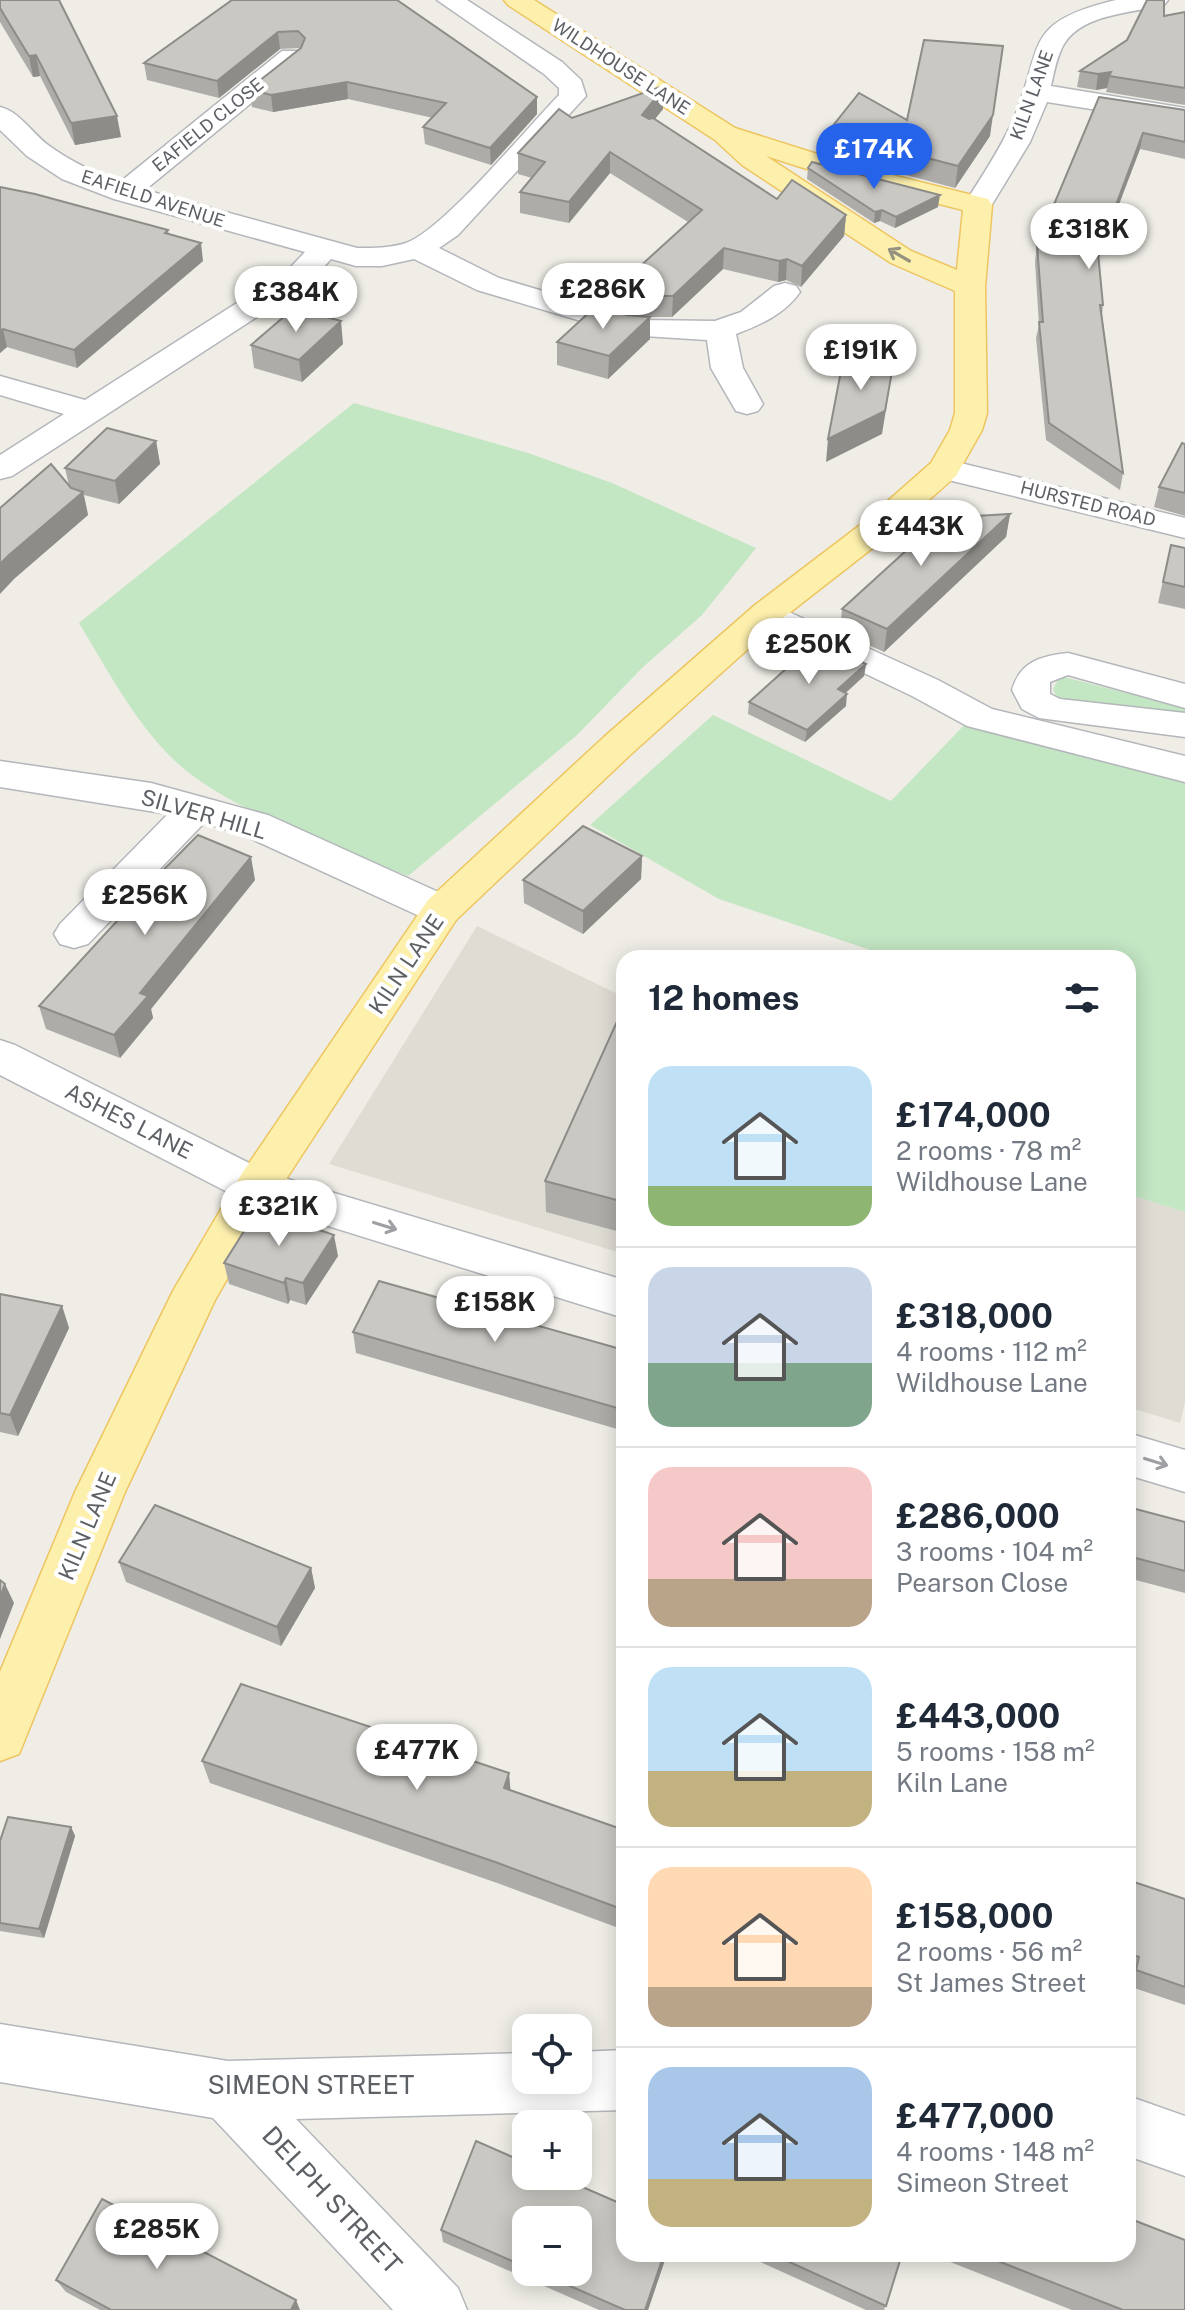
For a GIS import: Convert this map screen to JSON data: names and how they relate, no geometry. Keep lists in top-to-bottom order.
{
  "streets": {
    "main road": ["WILDHOUSE LANE", "KILN LANE"],
    "street": [
      "EAFIELD CLOSE",
      "EAFIELD AVENUE",
      "HURSTED ROAD",
      "SILVER HILL",
      "ASHES LANE",
      "SIMEON STREET",
      "DELPH STREET"
    ]
  },
  "crossings": [
    ["WILDHOUSE LANE", "KILN LANE"],
    ["KILN LANE", "HURSTED ROAD"],
    ["KILN LANE", "SILVER HILL"],
    ["KILN LANE", "ASHES LANE"],
    ["EAFIELD CLOSE", "EAFIELD AVENUE"],
    ["SIMEON STREET", "DELPH STREET"]
  ],
  "one_way": ["ASHES LANE"],
  "page": {
    "price": [
      "£174K",
      "£318K",
      "£286K",
      "£384K",
      "£191K",
      "£443K",
      "£250K",
      "£256K",
      "£321K",
      "£158K",
      "£477K",
      "£285K"
    ],
    "heading": "12 homes",
    "list": [
      {
        "name": "£174,000",
        "note": "2 rooms · 78 m² · Wildhouse Lane"
      },
      {
        "name": "£318,000",
        "note": "4 rooms · 112 m² · Wildhouse Lane"
      },
      {
        "name": "£286,000",
        "note": "3 rooms · 104 m² · Pearson Close"
      },
      {
        "name": "£443,000",
        "note": "5 rooms · 158 m² · Kiln Lane"
      },
      {
        "name": "£158,000",
        "note": "2 rooms · 56 m² · St James Street"
      },
      {
        "name": "£477,000",
        "note": "4 rooms · 148 m² · Simeon Street"
      }
    ],
    "map_buttons": ["+", "−"]
  }
}
